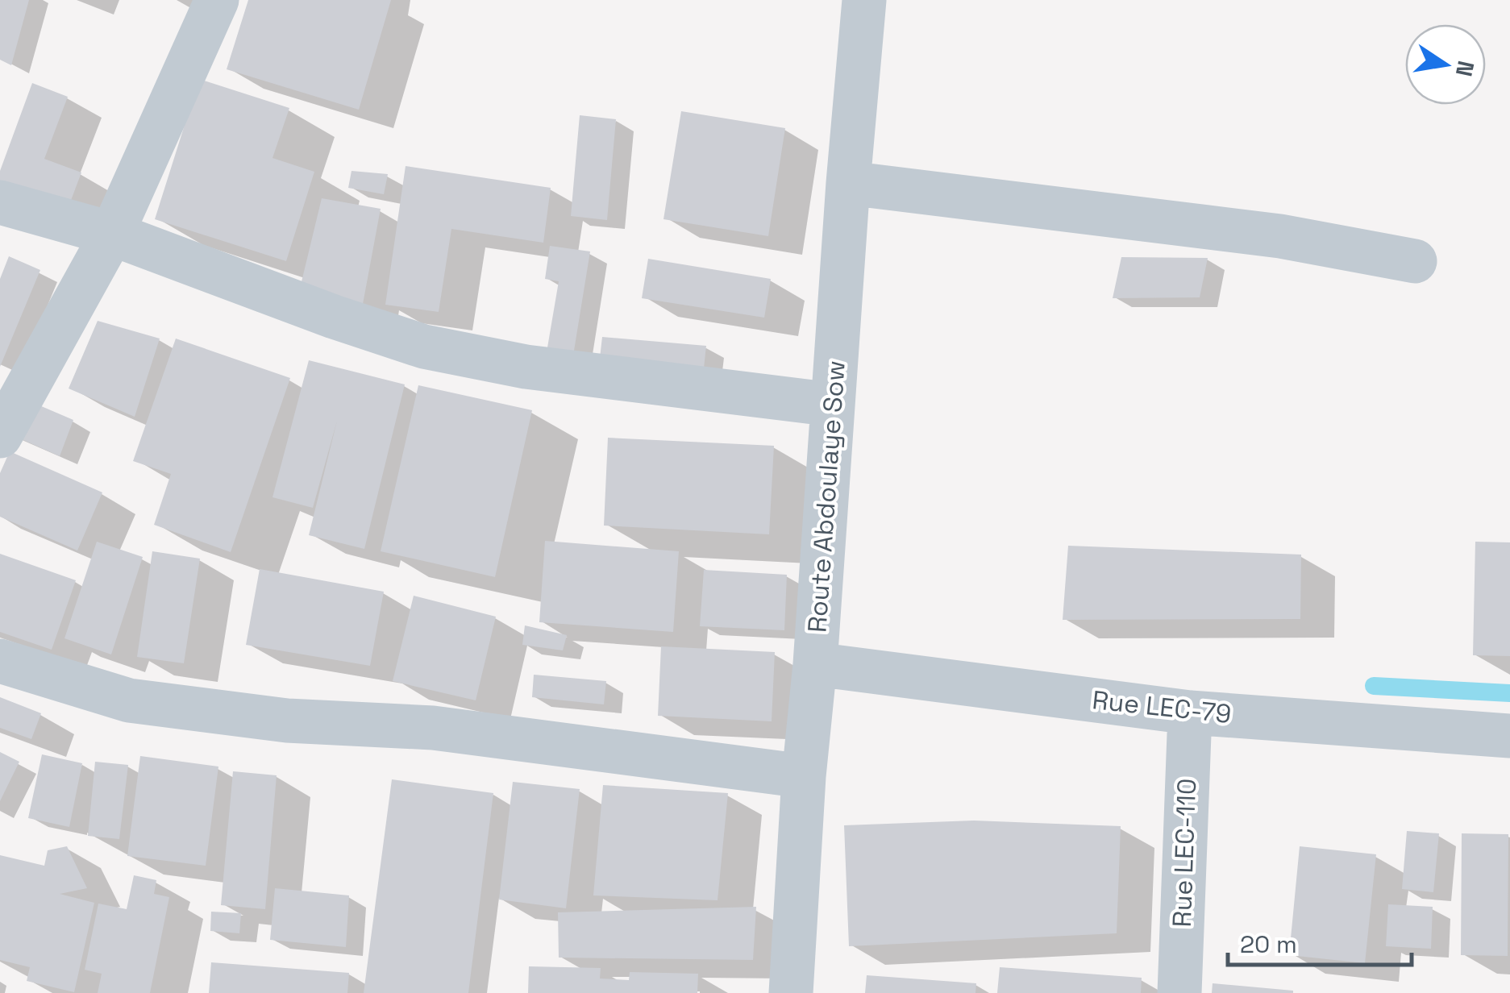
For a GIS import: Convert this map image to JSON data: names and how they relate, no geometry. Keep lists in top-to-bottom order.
{
  "streets": {
    "street": ["Route Abdoulaye Sow", "Rue LEC-79", "Rue LEC-110"]
  },
  "crossings": [
    ["Route Abdoulaye Sow", "Rue LEC-79"],
    ["Rue LEC-79", "Rue LEC-110"]
  ],
  "scale_bar": "20 m",
  "north": "right"
}
